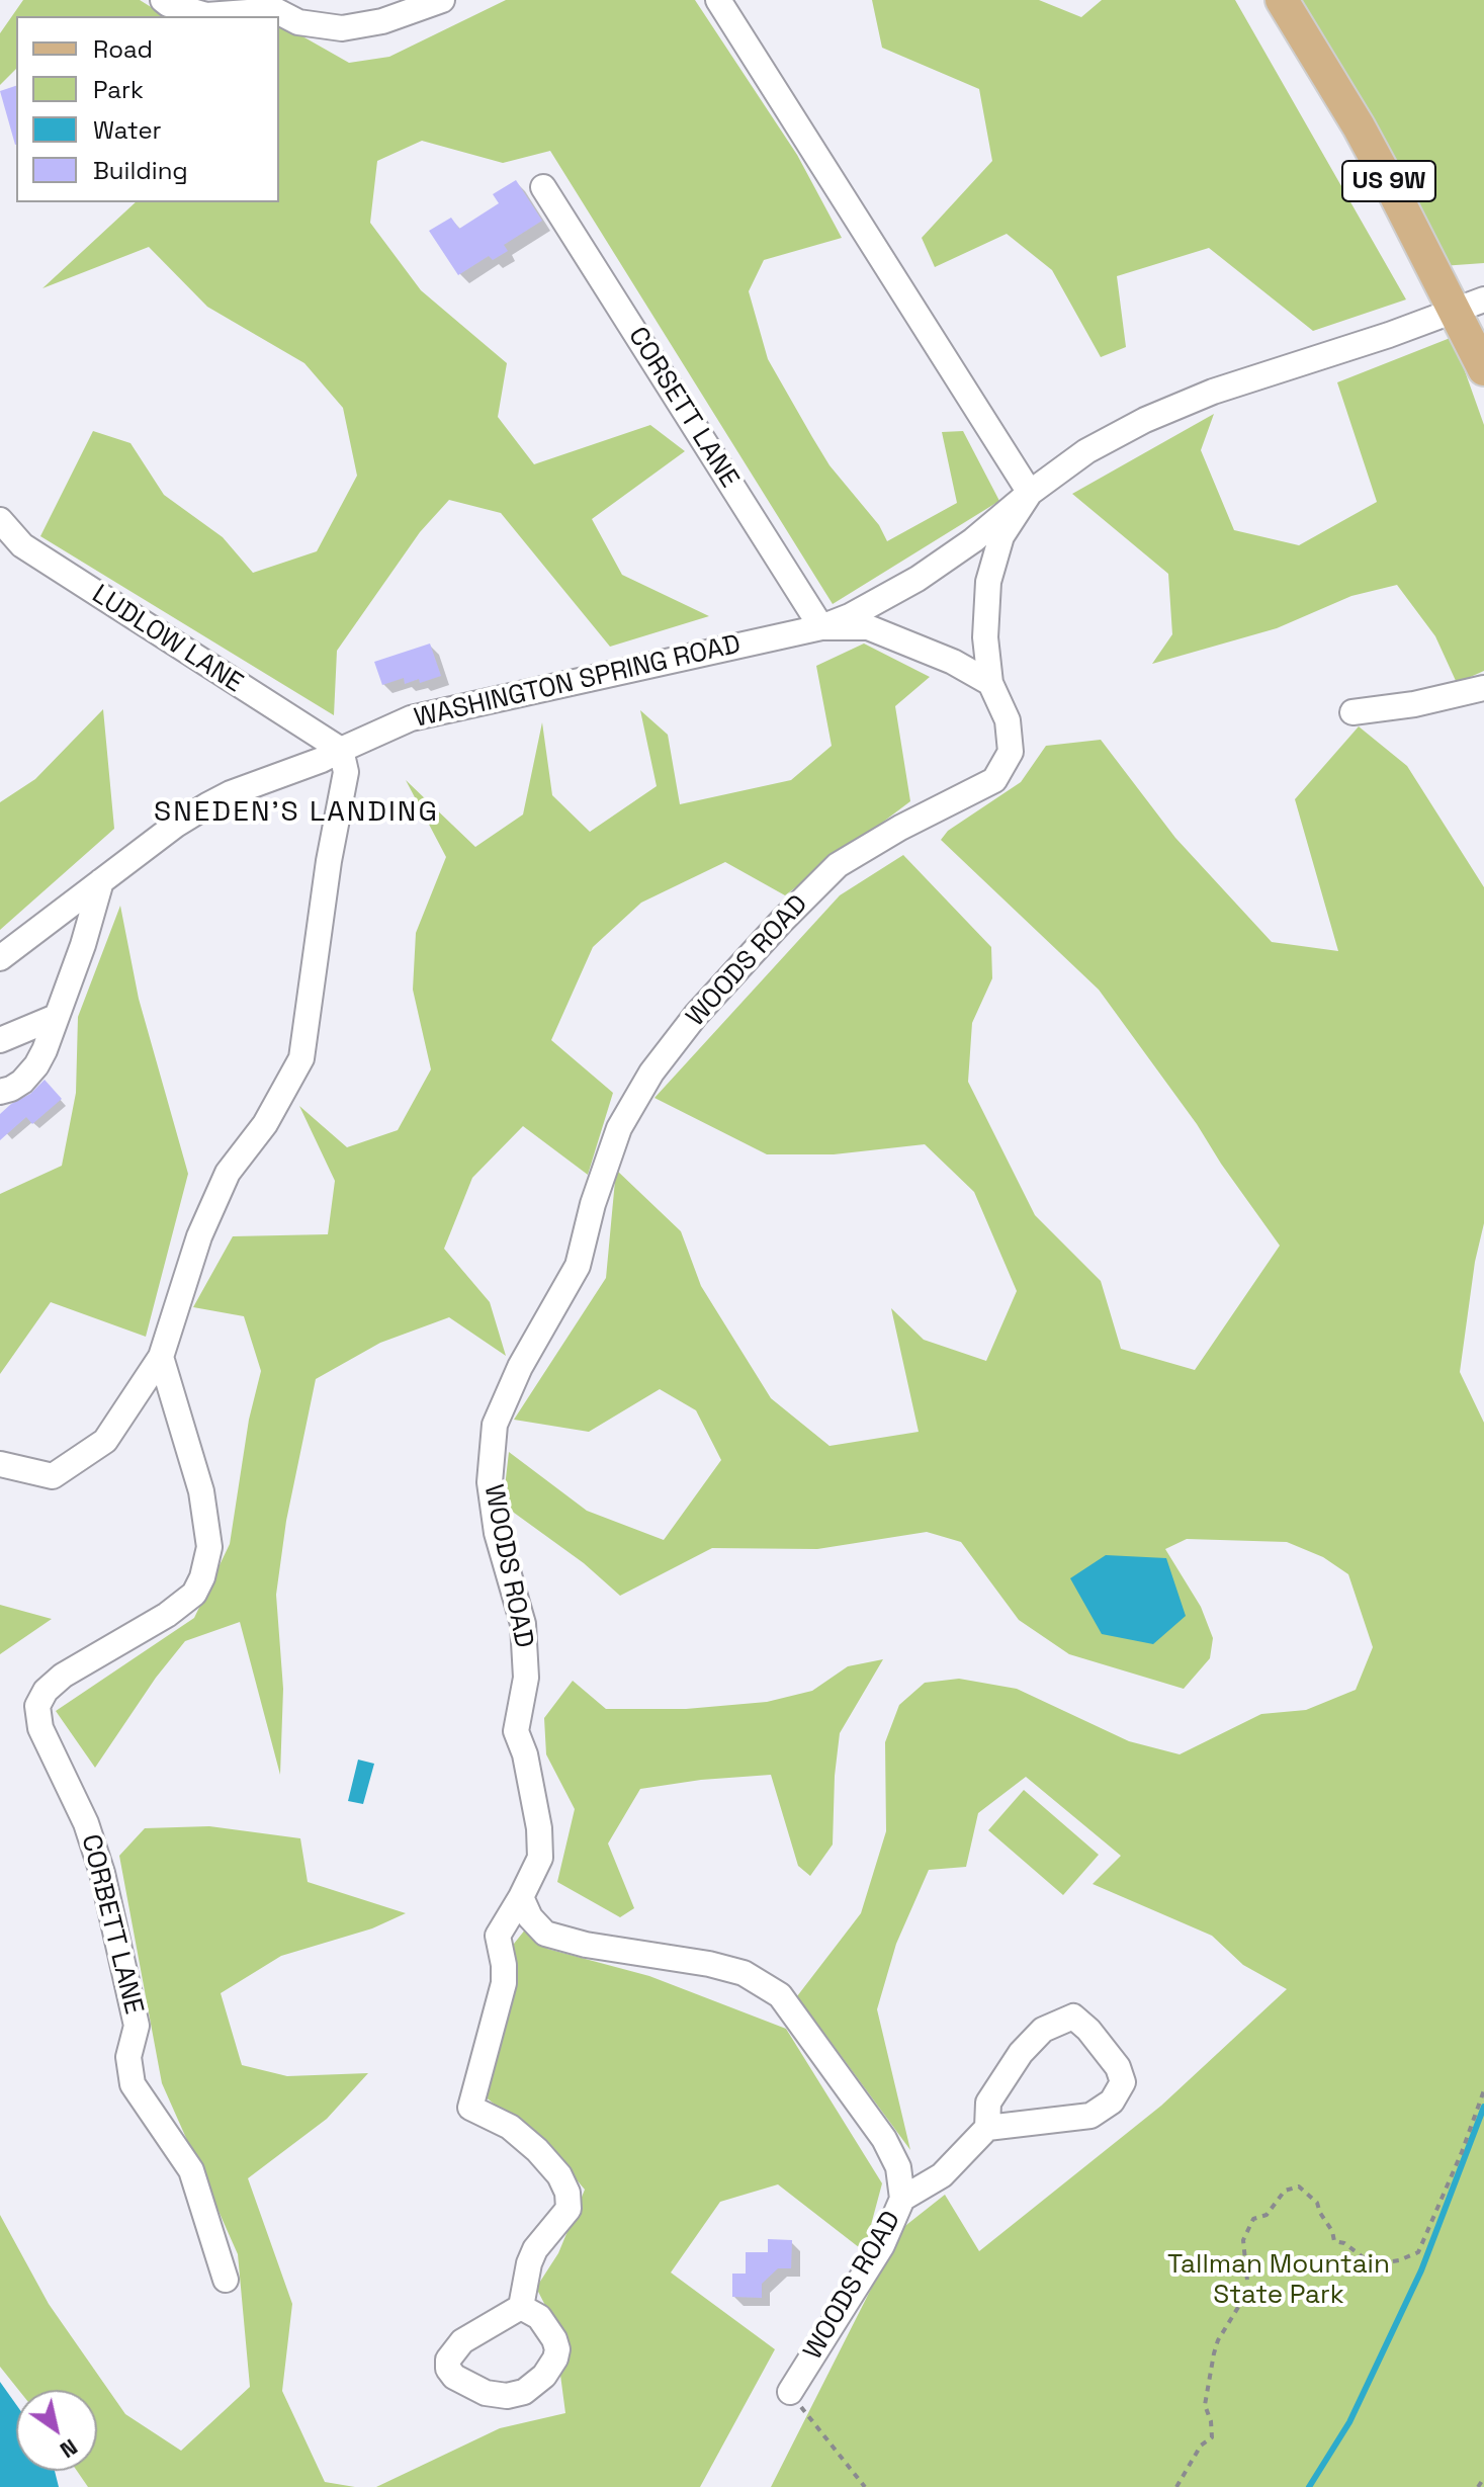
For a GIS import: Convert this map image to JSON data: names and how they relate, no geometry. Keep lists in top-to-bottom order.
{
  "streets": {
    "main road": ["US 9W"],
    "street": [
      "CORSETT LANE",
      "LUDLOW LANE",
      "WASHINGTON SPRING ROAD",
      "WOODS ROAD",
      "CORBETT LANE"
    ]
  },
  "crossings": [
    ["US 9W", "WASHINGTON SPRING ROAD"],
    ["CORSETT LANE", "WASHINGTON SPRING ROAD"],
    ["LUDLOW LANE", "WASHINGTON SPRING ROAD"],
    ["WASHINGTON SPRING ROAD", "WOODS ROAD"]
  ],
  "districts": ["SNEDEN'S LANDING"],
  "parks": ["Tallman Mountain State Park"],
  "legend": [
    "Road",
    "Park",
    "Water",
    "Building"
  ],
  "north": "bottom right"
}
